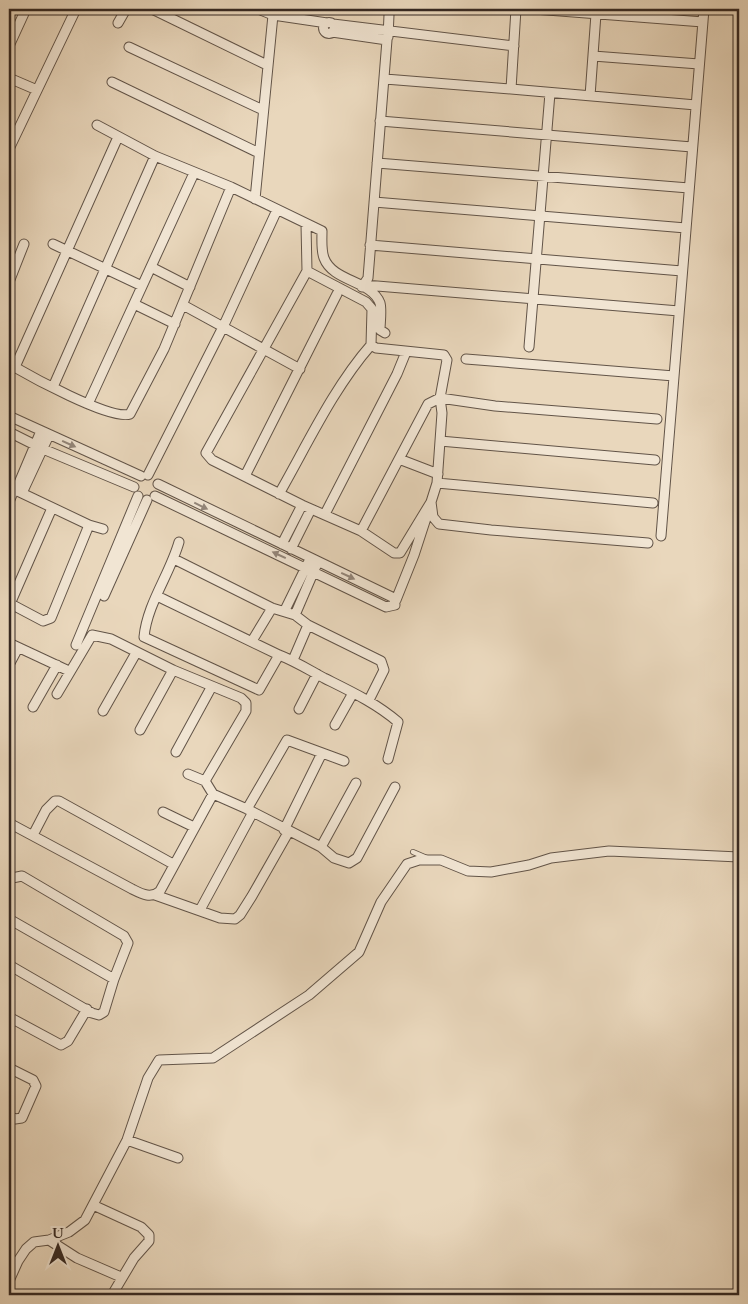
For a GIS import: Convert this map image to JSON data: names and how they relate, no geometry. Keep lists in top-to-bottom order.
{
  "north": "top"
}
